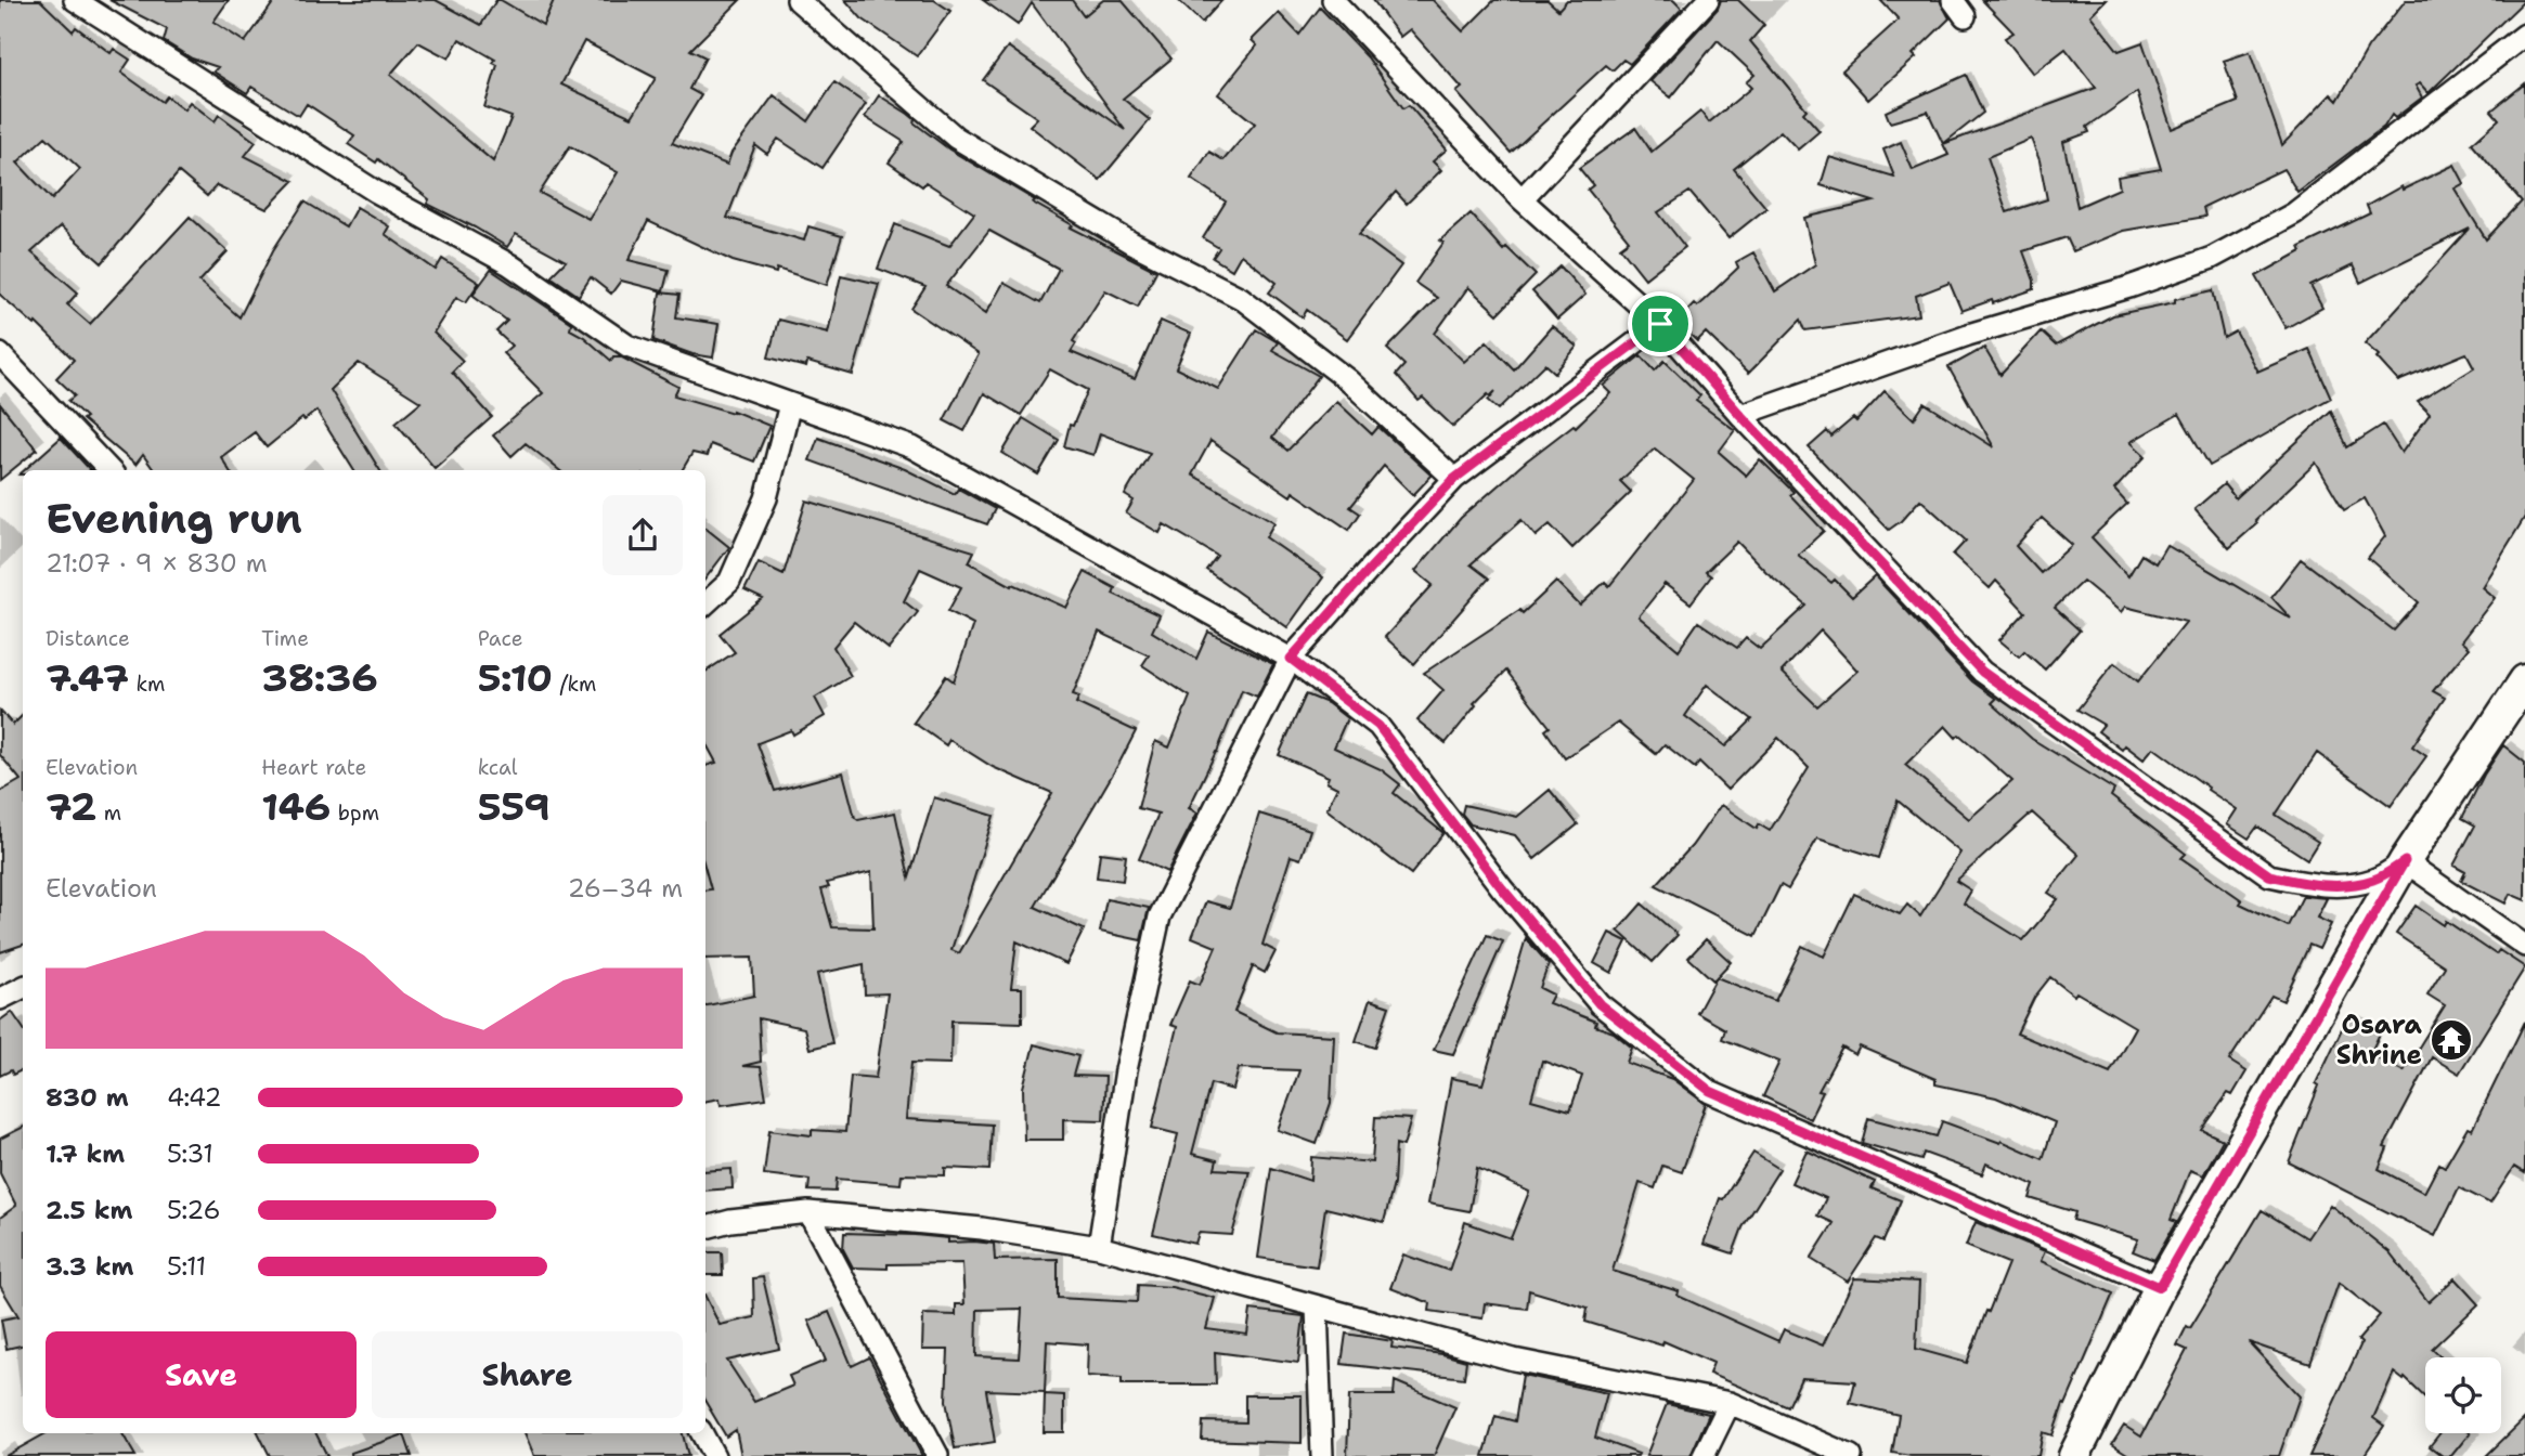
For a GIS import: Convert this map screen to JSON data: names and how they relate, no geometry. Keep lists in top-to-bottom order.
{
  "places": {
    "temple": ["Osara Shrine"]
  },
  "page": {
    "heading": ["Evening run", "21:07 · 9 × 830 m"],
    "stats": [
      ["Distance", "7.47 km"],
      ["Time", "38:36"],
      ["Pace", "5:10 /km"],
      ["Elevation", "72 m"],
      ["Heart rate", "146 bpm"],
      ["kcal", "559"]
    ],
    "chart": ["Elevation", "26–34 m"],
    "list": [
      {
        "name": "830 m",
        "note": "4:42"
      },
      {
        "name": "1.7 km",
        "note": "5:31"
      },
      {
        "name": "2.5 km",
        "note": "5:26"
      },
      {
        "name": "3.3 km",
        "note": "5:11"
      }
    ],
    "buttons": ["Save", "Share"]
  }
}
